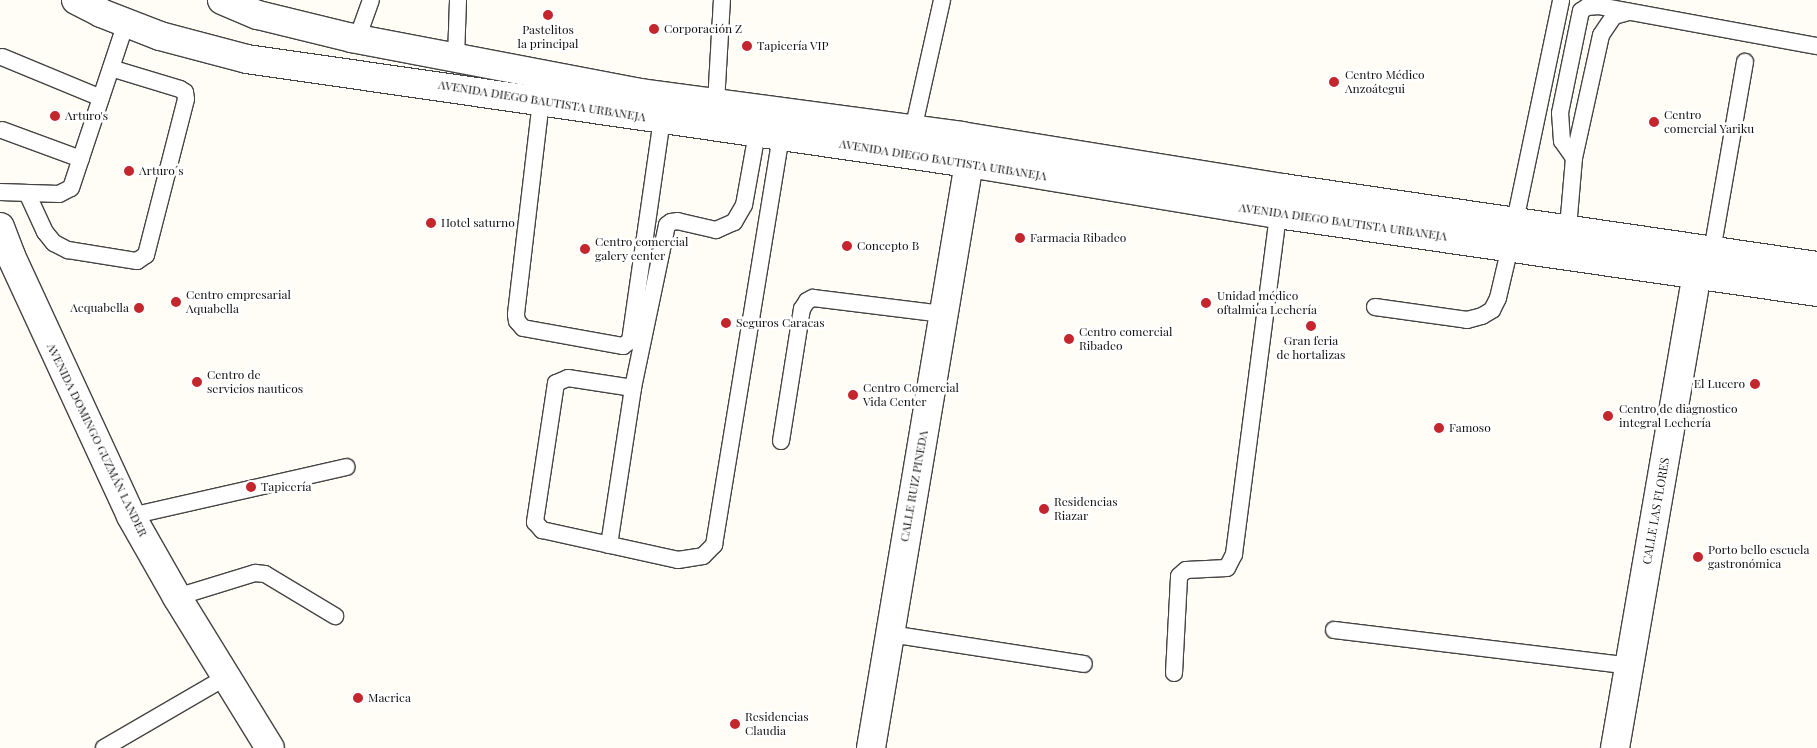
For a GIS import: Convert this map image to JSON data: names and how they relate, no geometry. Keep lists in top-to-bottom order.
{
  "streets": {
    "street": [
      "AVENIDA DIEGO BAUTISTA URBANEJA",
      "AVENIDA DOMINGO GUZMÁN LANDER",
      "CALLE RUIZ PINEDA",
      "CALLE LAS FLORES"
    ]
  },
  "crossings": [
    ["AVENIDA DIEGO BAUTISTA URBANEJA", "CALLE RUIZ PINEDA"],
    ["AVENIDA DIEGO BAUTISTA URBANEJA", "CALLE LAS FLORES"]
  ],
  "places": [
    "Pastelitos la principal",
    "Corporación Z",
    "Tapicería VIP",
    "Centro Médico Anzoátegui",
    "Arturo's",
    "Centro comercial Yariku",
    "Arturo´s",
    "Hotel saturno",
    "Farmacia Ribadeo",
    "Concepto B",
    "Centro comercial galery center",
    "Centro empresarial Aquabella",
    "Unidad médico oftalmica Lechería",
    "Acquabella",
    "Seguros Caracas",
    "Gran feria de hortalizas",
    "Centro comercial Ribadeo",
    "Centro de servicios nauticos",
    "El Lucero",
    "Centro Comercial Vida Center",
    "Centro de diagnostico integral Lechería",
    "Famoso",
    "Tapicería",
    "Residencias Riazar",
    "Porto bello escuela gastronómica",
    "Macrica",
    "Residencias Claudia"
  ]
}
